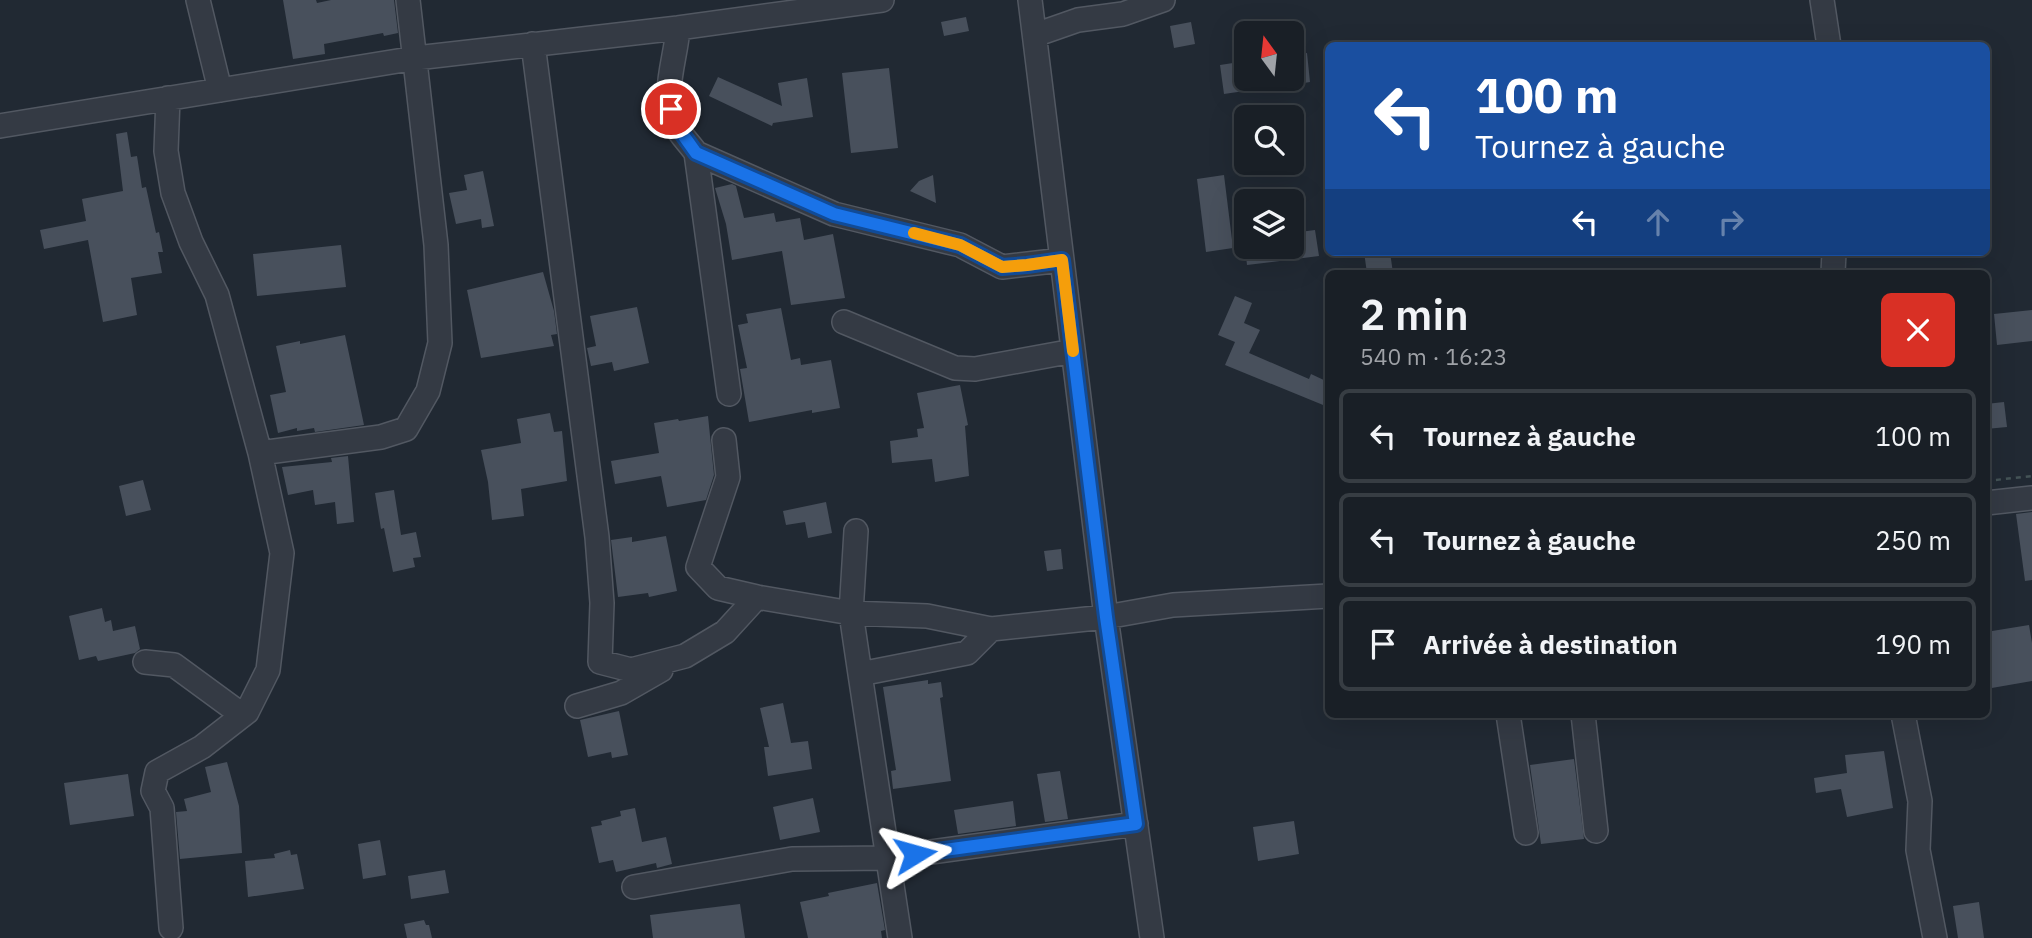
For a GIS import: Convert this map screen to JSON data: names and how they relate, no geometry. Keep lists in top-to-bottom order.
{
  "north": "top",
  "page": {
    "turn": ["100 m", "Tournez à gauche"],
    "heading": ["2 min", "540 m · 16:23"],
    "list": [
      {
        "name": "Tournez à gauche",
        "value": "100 m"
      },
      {
        "name": "Tournez à gauche",
        "value": "250 m"
      },
      {
        "name": "Arrivée à destination",
        "value": "190 m"
      }
    ]
  }
}
